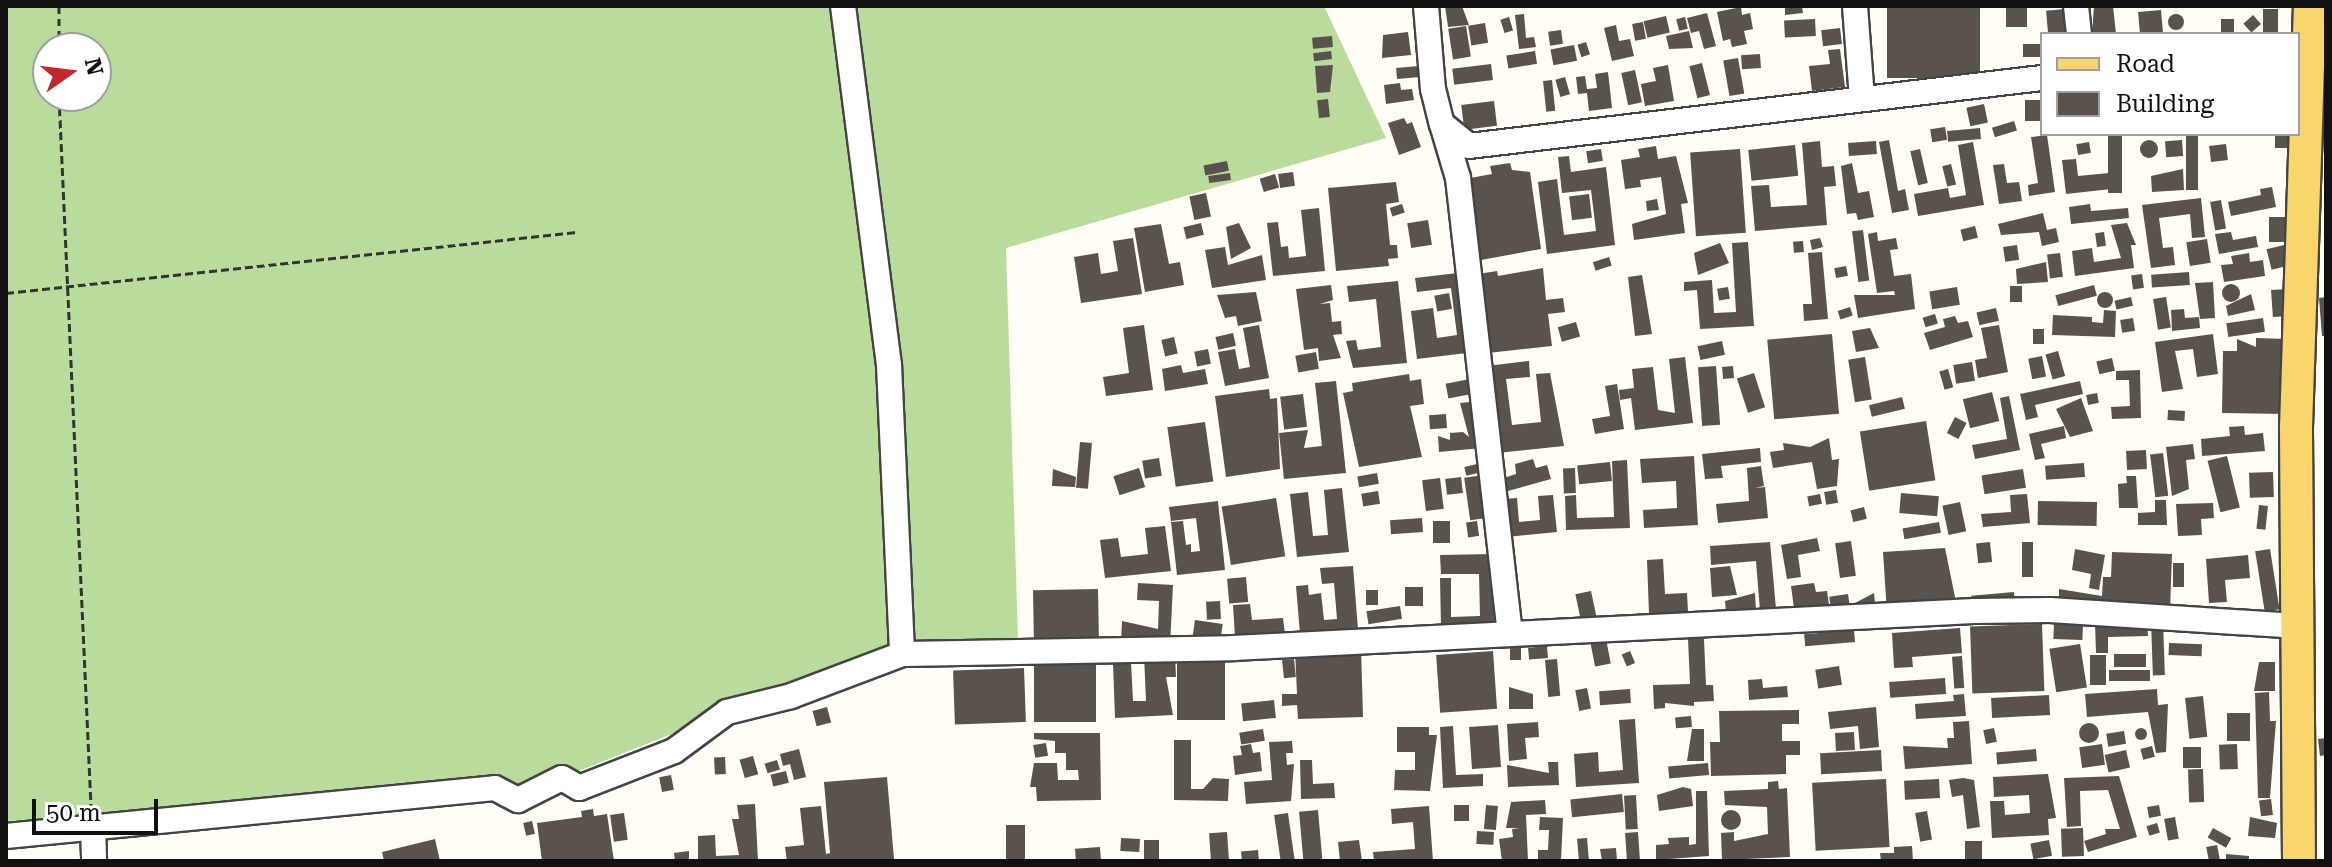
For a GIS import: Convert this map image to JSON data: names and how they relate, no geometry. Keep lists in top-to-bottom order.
{
  "legend": ["Road", "Building"],
  "scale_bar": "50 m",
  "north": "right"
}
